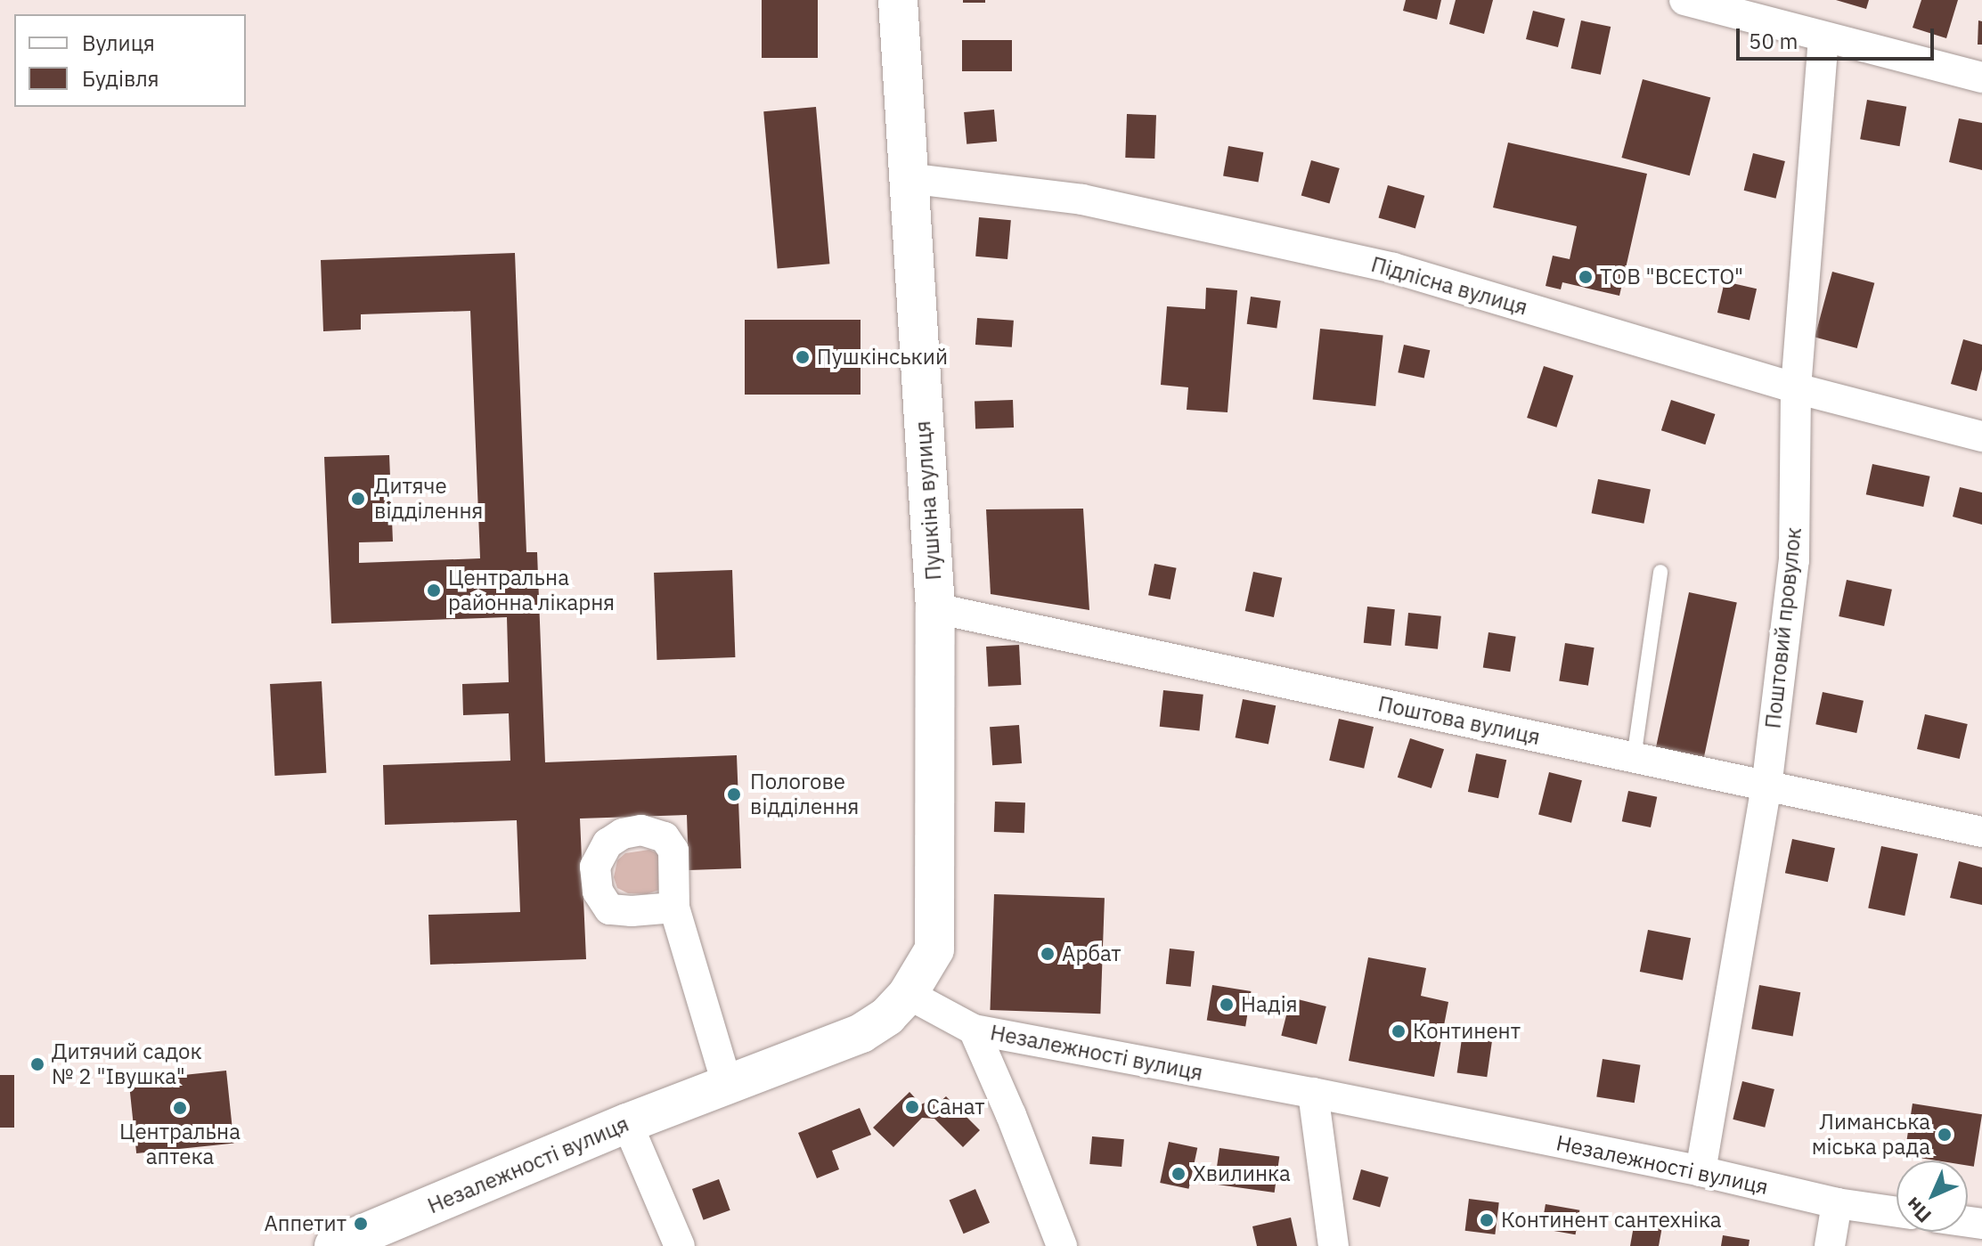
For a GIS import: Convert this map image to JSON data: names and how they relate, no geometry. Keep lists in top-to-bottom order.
{
  "streets": {
    "main road": ["Пушкіна вулиця", "Незалежності вулиця"],
    "street": ["Підлісна вулиця", "Поштовий провулок", "Поштова вулиця"]
  },
  "crossings": [
    ["Підлісна вулиця", "Пушкіна вулиця"],
    ["Підлісна вулиця", "Поштовий провулок"],
    ["Пушкіна вулиця", "Поштова вулиця"],
    ["Пушкіна вулиця", "Незалежності вулиця"],
    ["Поштовий провулок", "Поштова вулиця"],
    ["Поштовий провулок", "Незалежності вулиця"]
  ],
  "places": [
    "ТОВ \"ВСЕСТО\"",
    "Пушкінський",
    "Дитяче відділення",
    "Центральна районна лікарня",
    "Пологове відділення",
    "Арбат",
    "Надiя",
    "Континент",
    "Дитячий садок № 2 \"Івушка\"",
    "Санат",
    "Центральна аптека",
    "Лиманська міська рада",
    "Хвилинка",
    "Континент сантехніка",
    "Аппетит"
  ],
  "legend": ["Вулиця", "Будівля"],
  "scale_bar": "50 m",
  "north": "bottom left"
}
